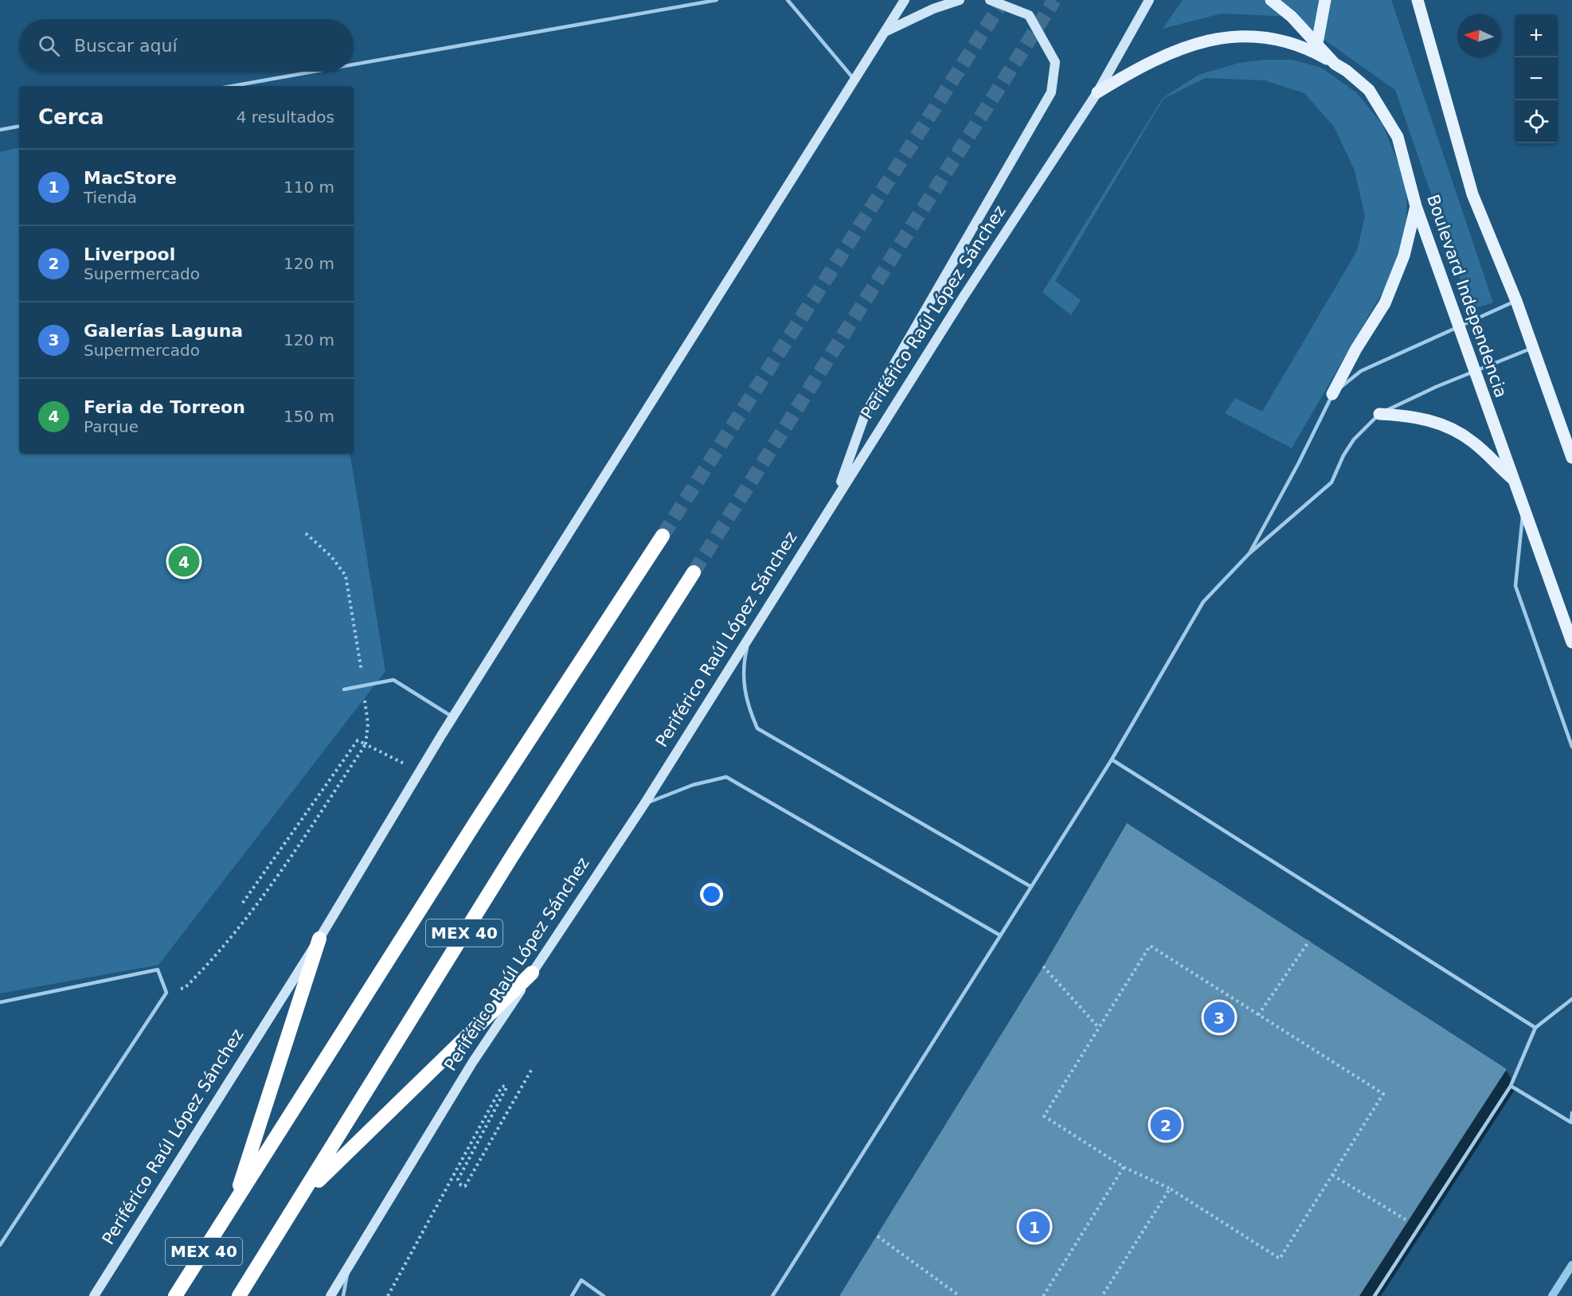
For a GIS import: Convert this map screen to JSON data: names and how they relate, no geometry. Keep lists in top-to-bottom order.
{
  "streets": {
    "highway": ["MEX 40"],
    "main road": ["Boulevard Independencia", "Periférico Raúl López Sánchez"]
  },
  "north": "left",
  "page": {
    "map_buttons": ["+", "−"],
    "search": "Buscar aquí",
    "heading": ["Cerca", "4 resultados"],
    "list": [
      {
        "mark": "1",
        "name": "MacStore",
        "note": "Tienda",
        "value": "110 m"
      },
      {
        "mark": "2",
        "name": "Liverpool",
        "note": "Supermercado",
        "value": "120 m"
      },
      {
        "mark": "3",
        "name": "Galerías Laguna",
        "note": "Supermercado",
        "value": "120 m"
      },
      {
        "mark": "4",
        "name": "Feria de Torreon",
        "note": "Parque",
        "value": "150 m"
      }
    ],
    "pins": [
      "4",
      "3",
      "2",
      "1"
    ]
  }
}
